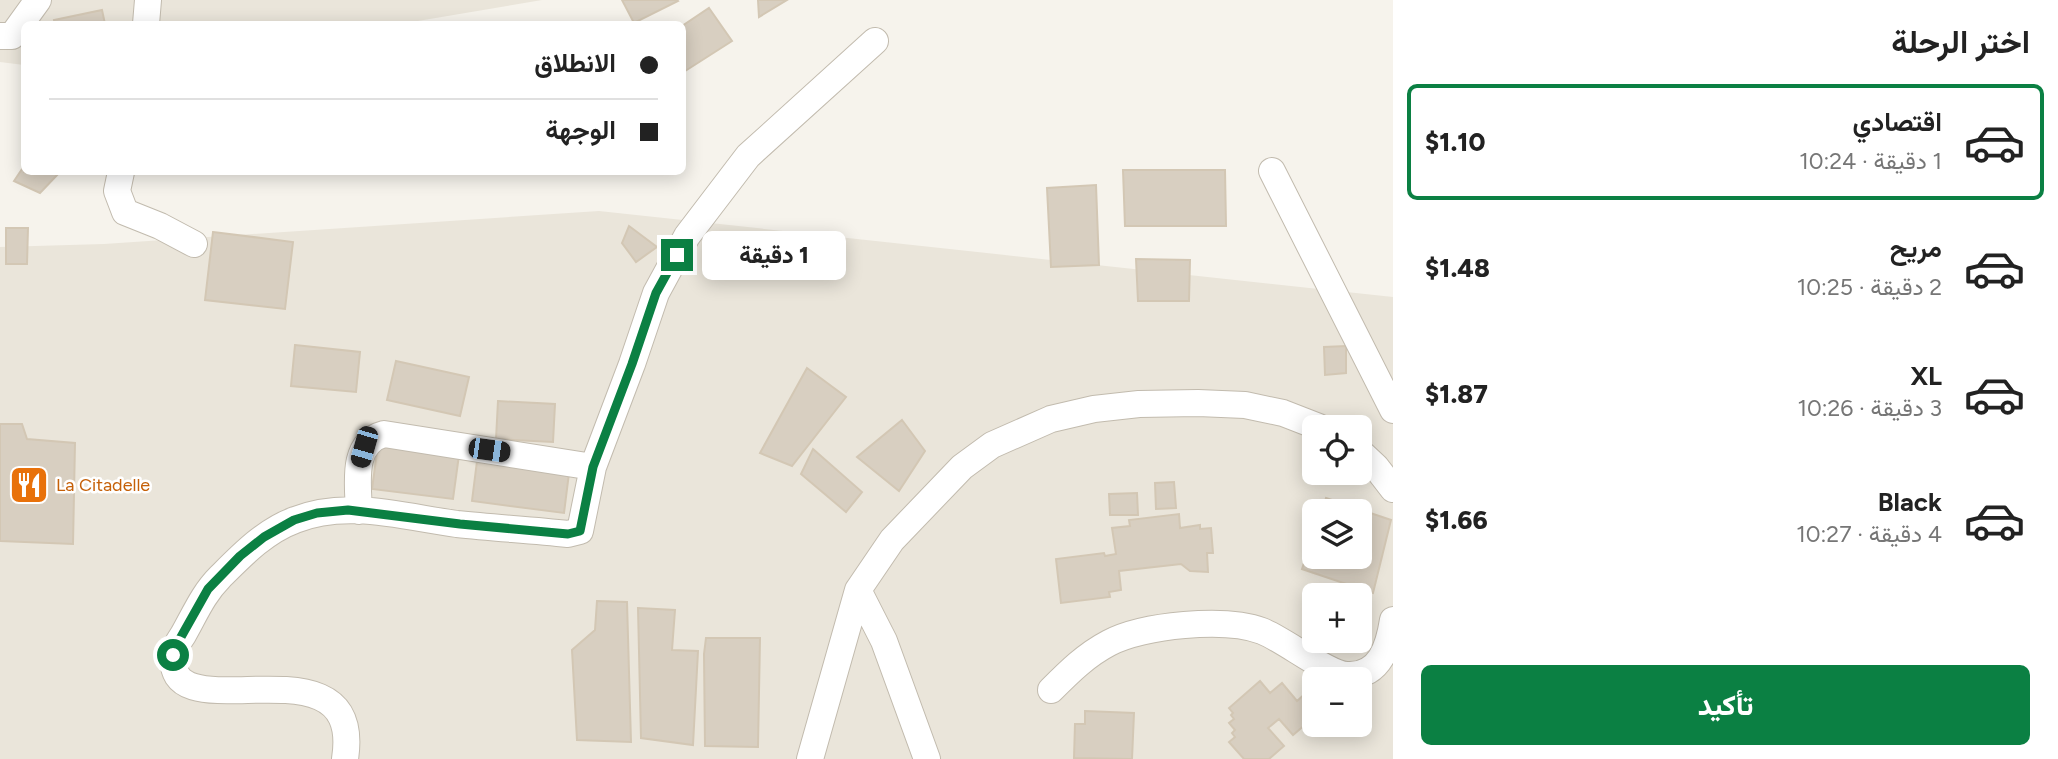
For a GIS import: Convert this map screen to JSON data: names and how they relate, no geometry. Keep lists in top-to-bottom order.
{
  "places": {
    "restaurant": ["La Citadelle"]
  },
  "page": {
    "heading": "اختر الرحلة",
    "banner": ["الانطلاق", "الوجهة"],
    "list": [
      {
        "name": "اقتصادي",
        "note": "1 دقيقة · 10:24",
        "value": "$1.10"
      },
      {
        "name": "مريح",
        "note": "2 دقيقة · 10:25",
        "value": "$1.48"
      },
      {
        "name": "XL",
        "note": "3 دقيقة · 10:26",
        "value": "$1.87"
      },
      {
        "name": "Black",
        "note": "4 دقيقة · 10:27",
        "value": "$1.66"
      }
    ],
    "bubble": "1 دقيقة",
    "map_buttons": ["+", "−"],
    "buttons": "تأكيد"
  }
}
